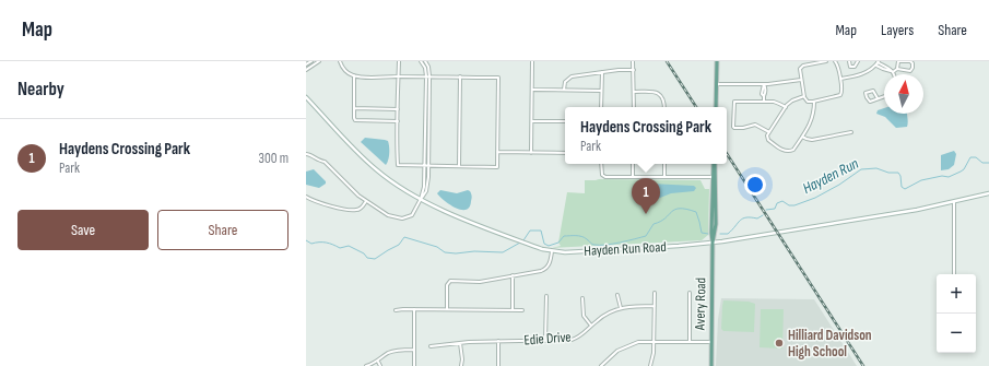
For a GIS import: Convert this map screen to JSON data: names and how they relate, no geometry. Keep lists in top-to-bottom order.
{
  "streets": {
    "main road": ["Hayden Run Road", "Avery Road"],
    "street": ["Edie Drive"]
  },
  "crossings": [
    ["Hayden Run Road", "Avery Road"]
  ],
  "water": ["Hayden Run"],
  "places": ["Hilliard Davidson High School"],
  "north": "top",
  "page": {
    "header": "Map",
    "nav": ["Map", "Layers", "Share"],
    "heading": "Nearby",
    "popup": ["Haydens Crossing Park", "Park"],
    "list": [
      {
        "mark": "1",
        "name": "Haydens Crossing Park",
        "note": "Park",
        "value": "300 m"
      }
    ],
    "pins": "1",
    "buttons": ["Save", "Share"],
    "map_buttons": ["+", "−"]
  }
}
